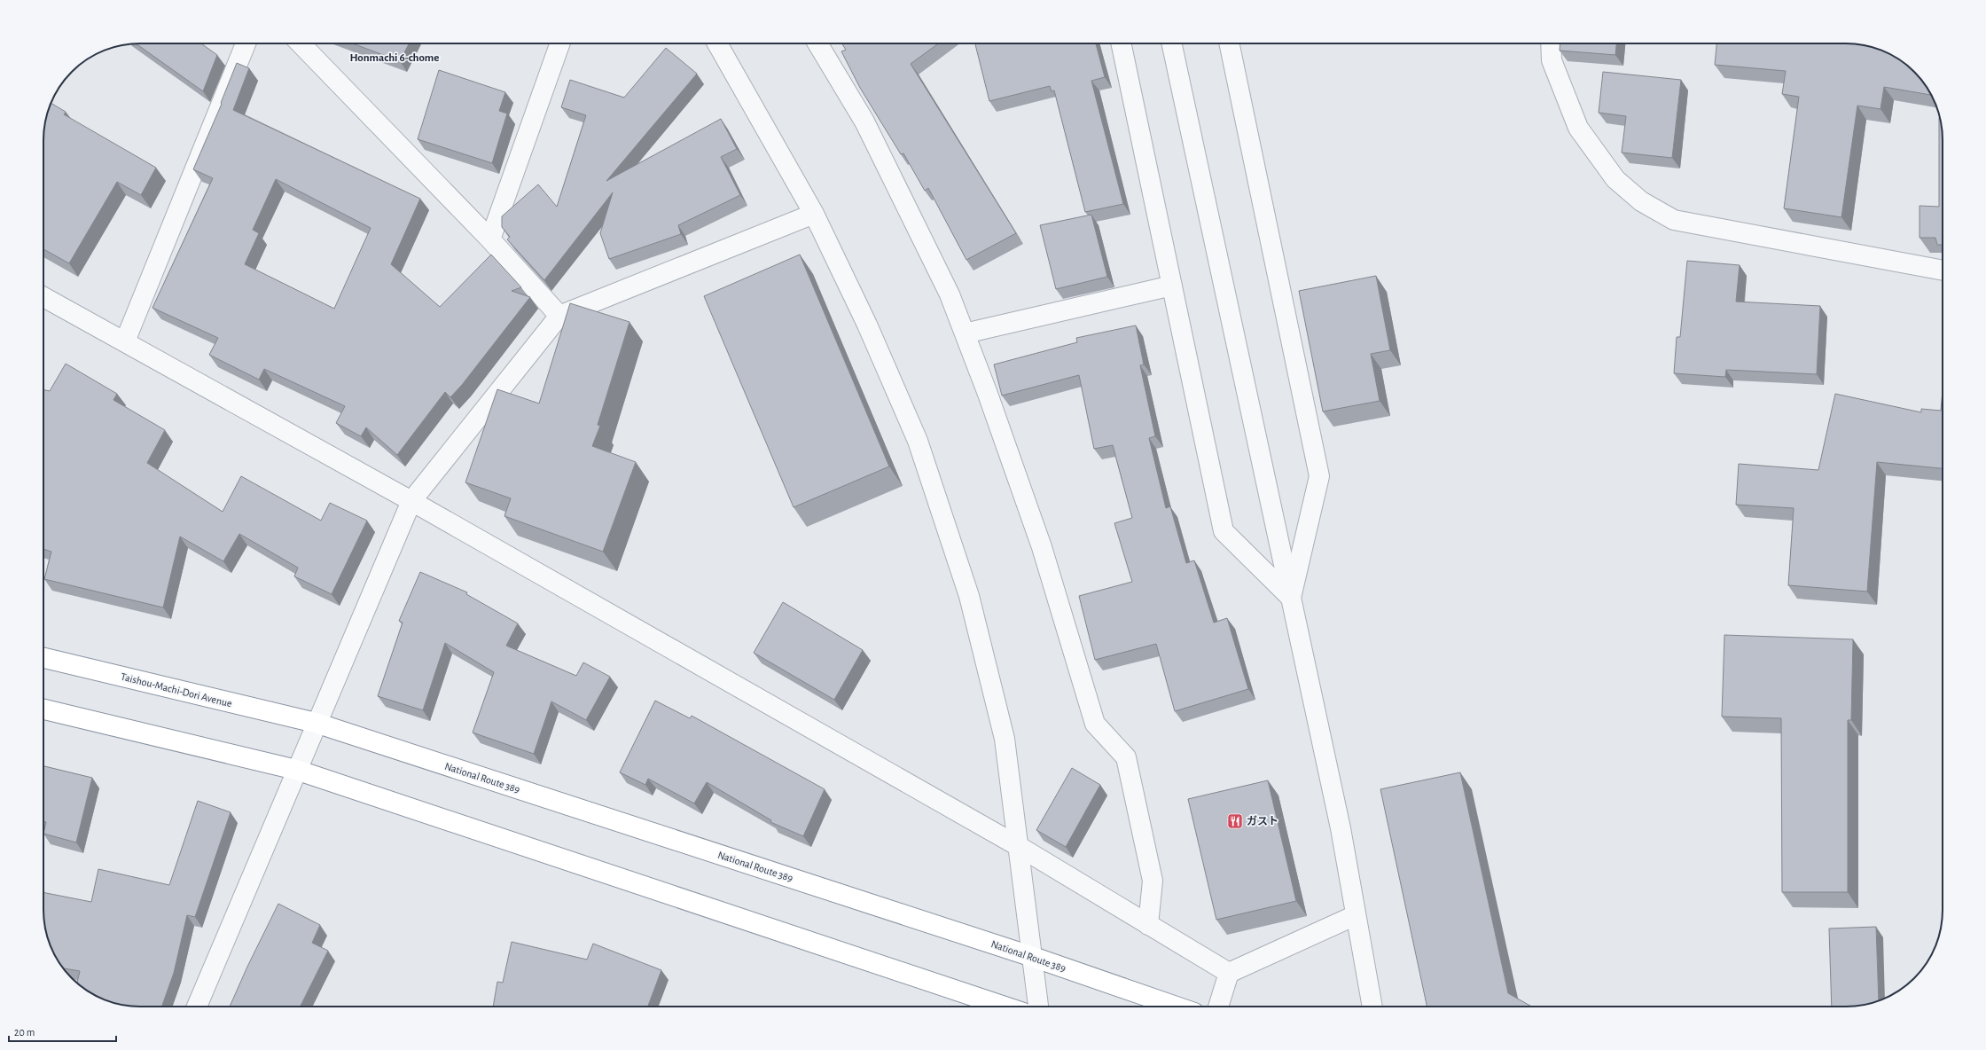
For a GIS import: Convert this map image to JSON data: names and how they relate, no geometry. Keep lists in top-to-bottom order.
{
  "streets": {
    "highway": ["Taishou-Machi-Dori Avenue", "National Route 389"]
  },
  "crossings": [
    ["Taishou-Machi-Dori Avenue", "National Route 389"]
  ],
  "districts": ["Honmachi 6-chome"],
  "places": {
    "restaurant": ["ガスト"]
  },
  "scale_bar": "20 m"
}
